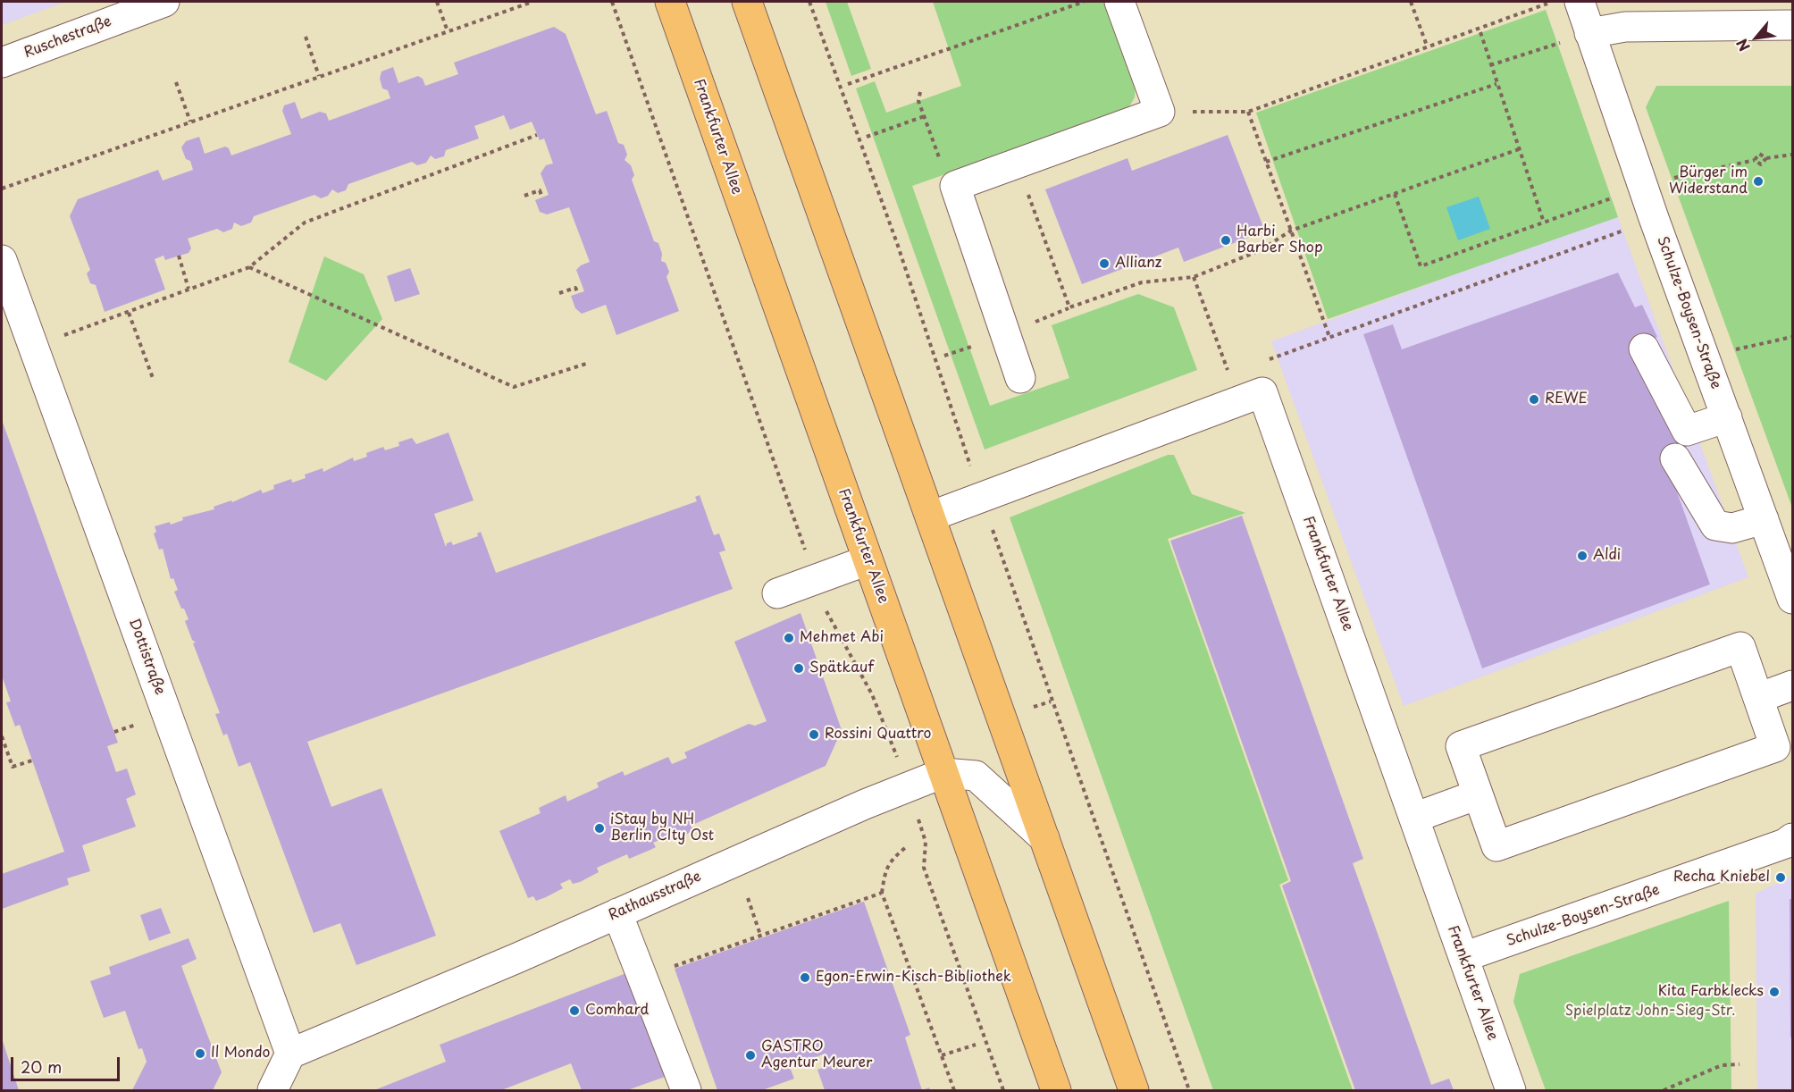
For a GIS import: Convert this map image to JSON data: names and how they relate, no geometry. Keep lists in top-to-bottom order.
{
  "streets": {
    "main road": ["Frankfurter Allee"],
    "street": [
      "Ruschestraße",
      "Schulze-Boysen-Straße",
      "Dottistraße",
      "Rathausstraße"
    ]
  },
  "crossings": [
    ["Frankfurter Allee", "Schulze-Boysen-Straße"],
    ["Frankfurter Allee", "Rathausstraße"],
    ["Dottistraße", "Rathausstraße"]
  ],
  "parks": ["Spielplatz John-Sieg-Str."],
  "places": [
    "Bürger im Widerstand",
    "Harbi Barber Shop",
    "Allianz",
    "REWE",
    "Aldi",
    "Mehmet Abi",
    "Spätkauf",
    "Rossini Quattro",
    "iStay by NH Berlin CIty Ost",
    "Recha Kniebel",
    "Egon-Erwin-Kisch-Bibliothek",
    "Kita Farbklecks",
    "Comhard",
    "Il Mondo",
    "GASTRO Agentur Meurer"
  ],
  "scale_bar": "20 m",
  "north": "bottom left"
}
